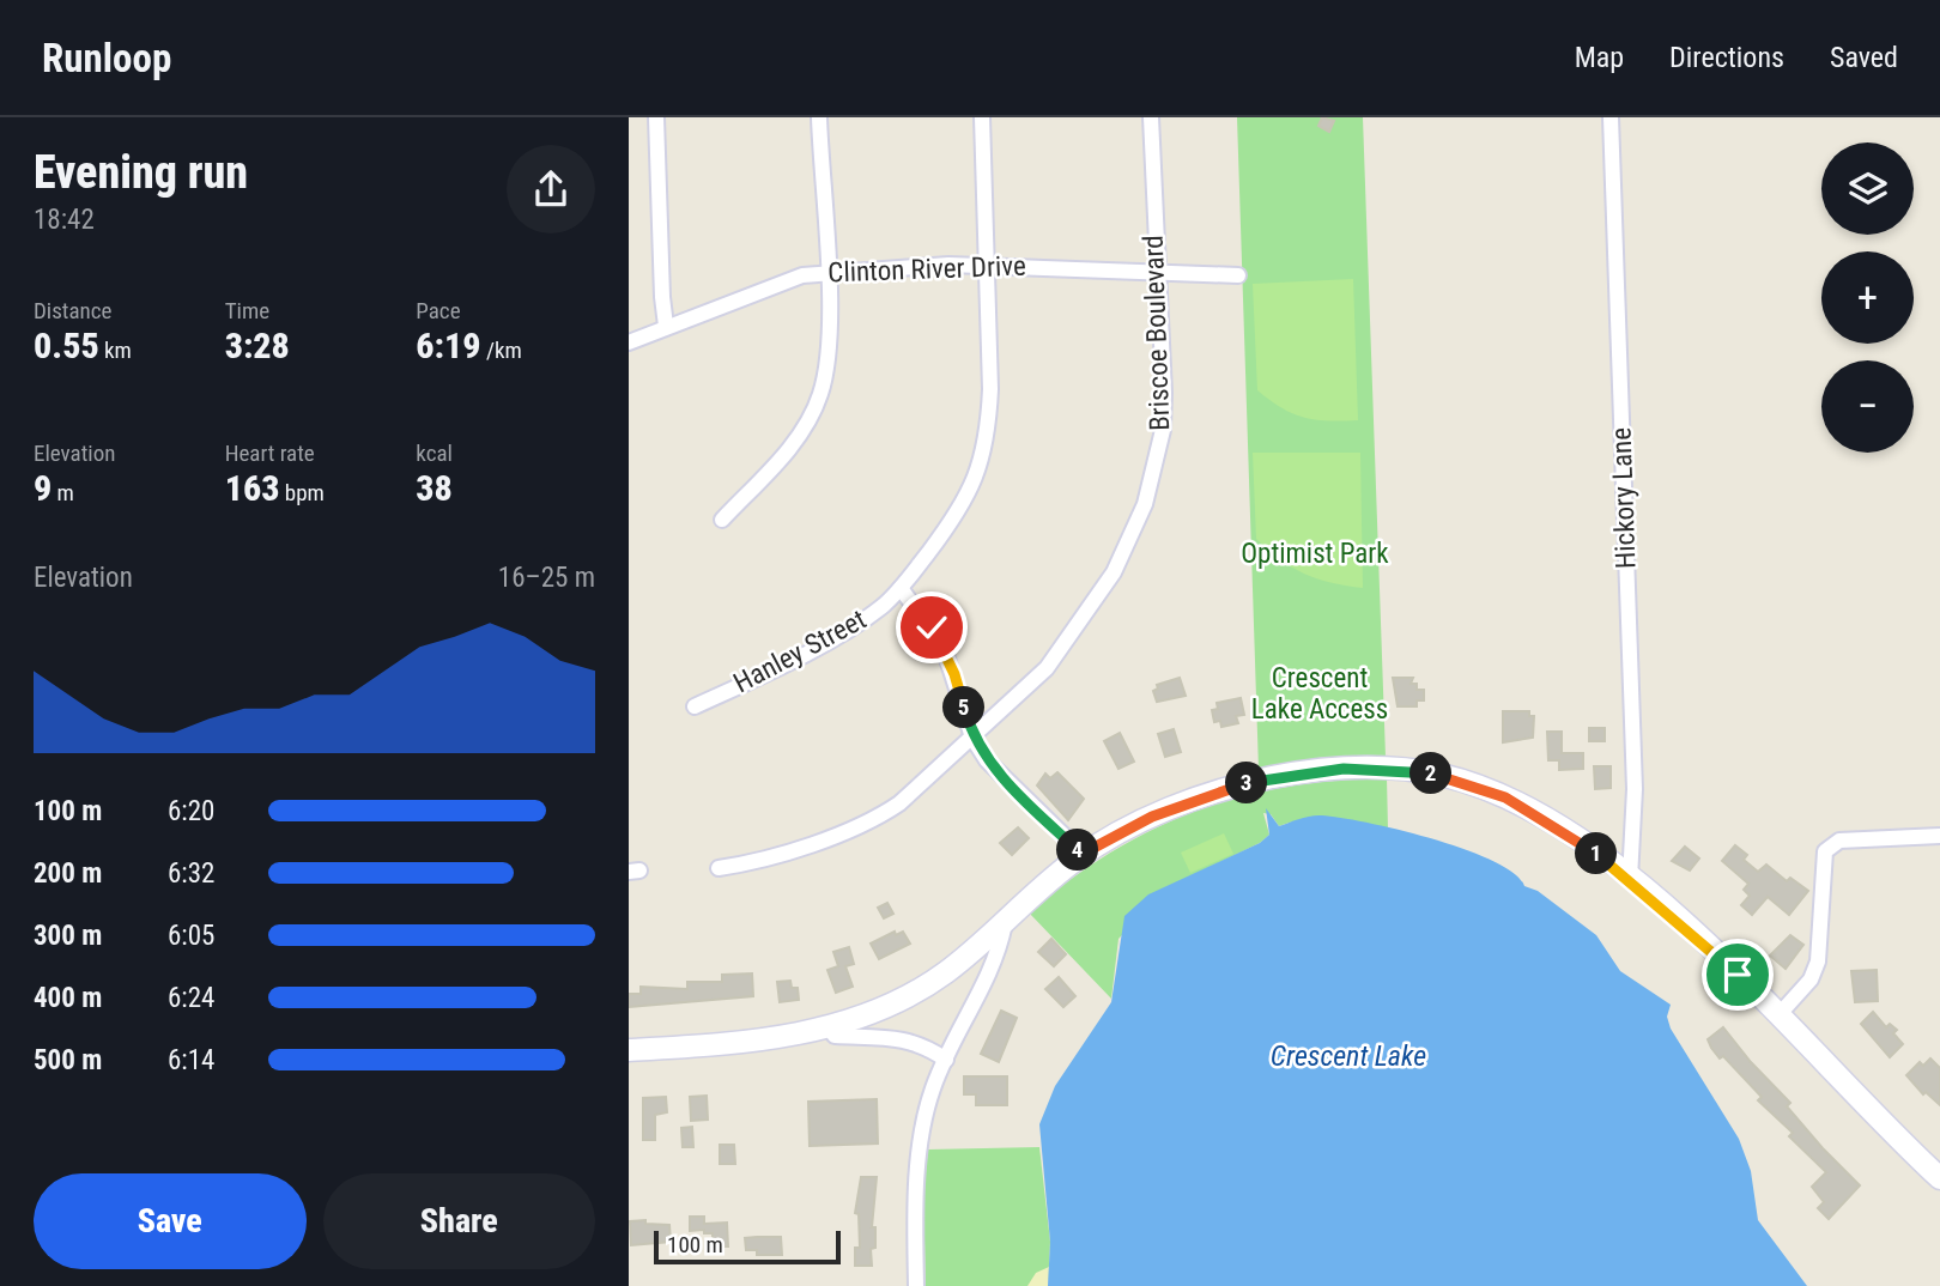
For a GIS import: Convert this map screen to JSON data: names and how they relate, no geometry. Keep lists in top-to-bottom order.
{
  "streets": {
    "street": [
      "Clinton River Drive",
      "Briscoe Boulevard",
      "Hickory Lane",
      "Hanley Street"
    ]
  },
  "crossings": [
    ["Clinton River Drive", "Briscoe Boulevard"],
    ["Clinton River Drive", "Hanley Street"]
  ],
  "water": ["Crescent Lake"],
  "parks": ["Optimist Park", "Crescent Lake Access"],
  "scale_bar": "100 m",
  "page": {
    "header": "Runloop",
    "nav": ["Map", "Directions", "Saved"],
    "heading": ["Evening run", "18:42"],
    "map_buttons": ["+", "−"],
    "stats": [
      ["Distance", "0.55 km"],
      ["Time", "3:28"],
      ["Pace", "6:19 /km"],
      ["Elevation", "9 m"],
      ["Heart rate", "163 bpm"],
      ["kcal", "38"]
    ],
    "chart": ["Elevation", "16–25 m"],
    "pins": [
      "5",
      "2",
      "3",
      "4",
      "1"
    ],
    "list": [
      {
        "name": "100 m",
        "note": "6:20"
      },
      {
        "name": "200 m",
        "note": "6:32"
      },
      {
        "name": "300 m",
        "note": "6:05"
      },
      {
        "name": "400 m",
        "note": "6:24"
      },
      {
        "name": "500 m",
        "note": "6:14"
      }
    ],
    "buttons": ["Save", "Share"],
    "scale": "100 m"
  }
}
